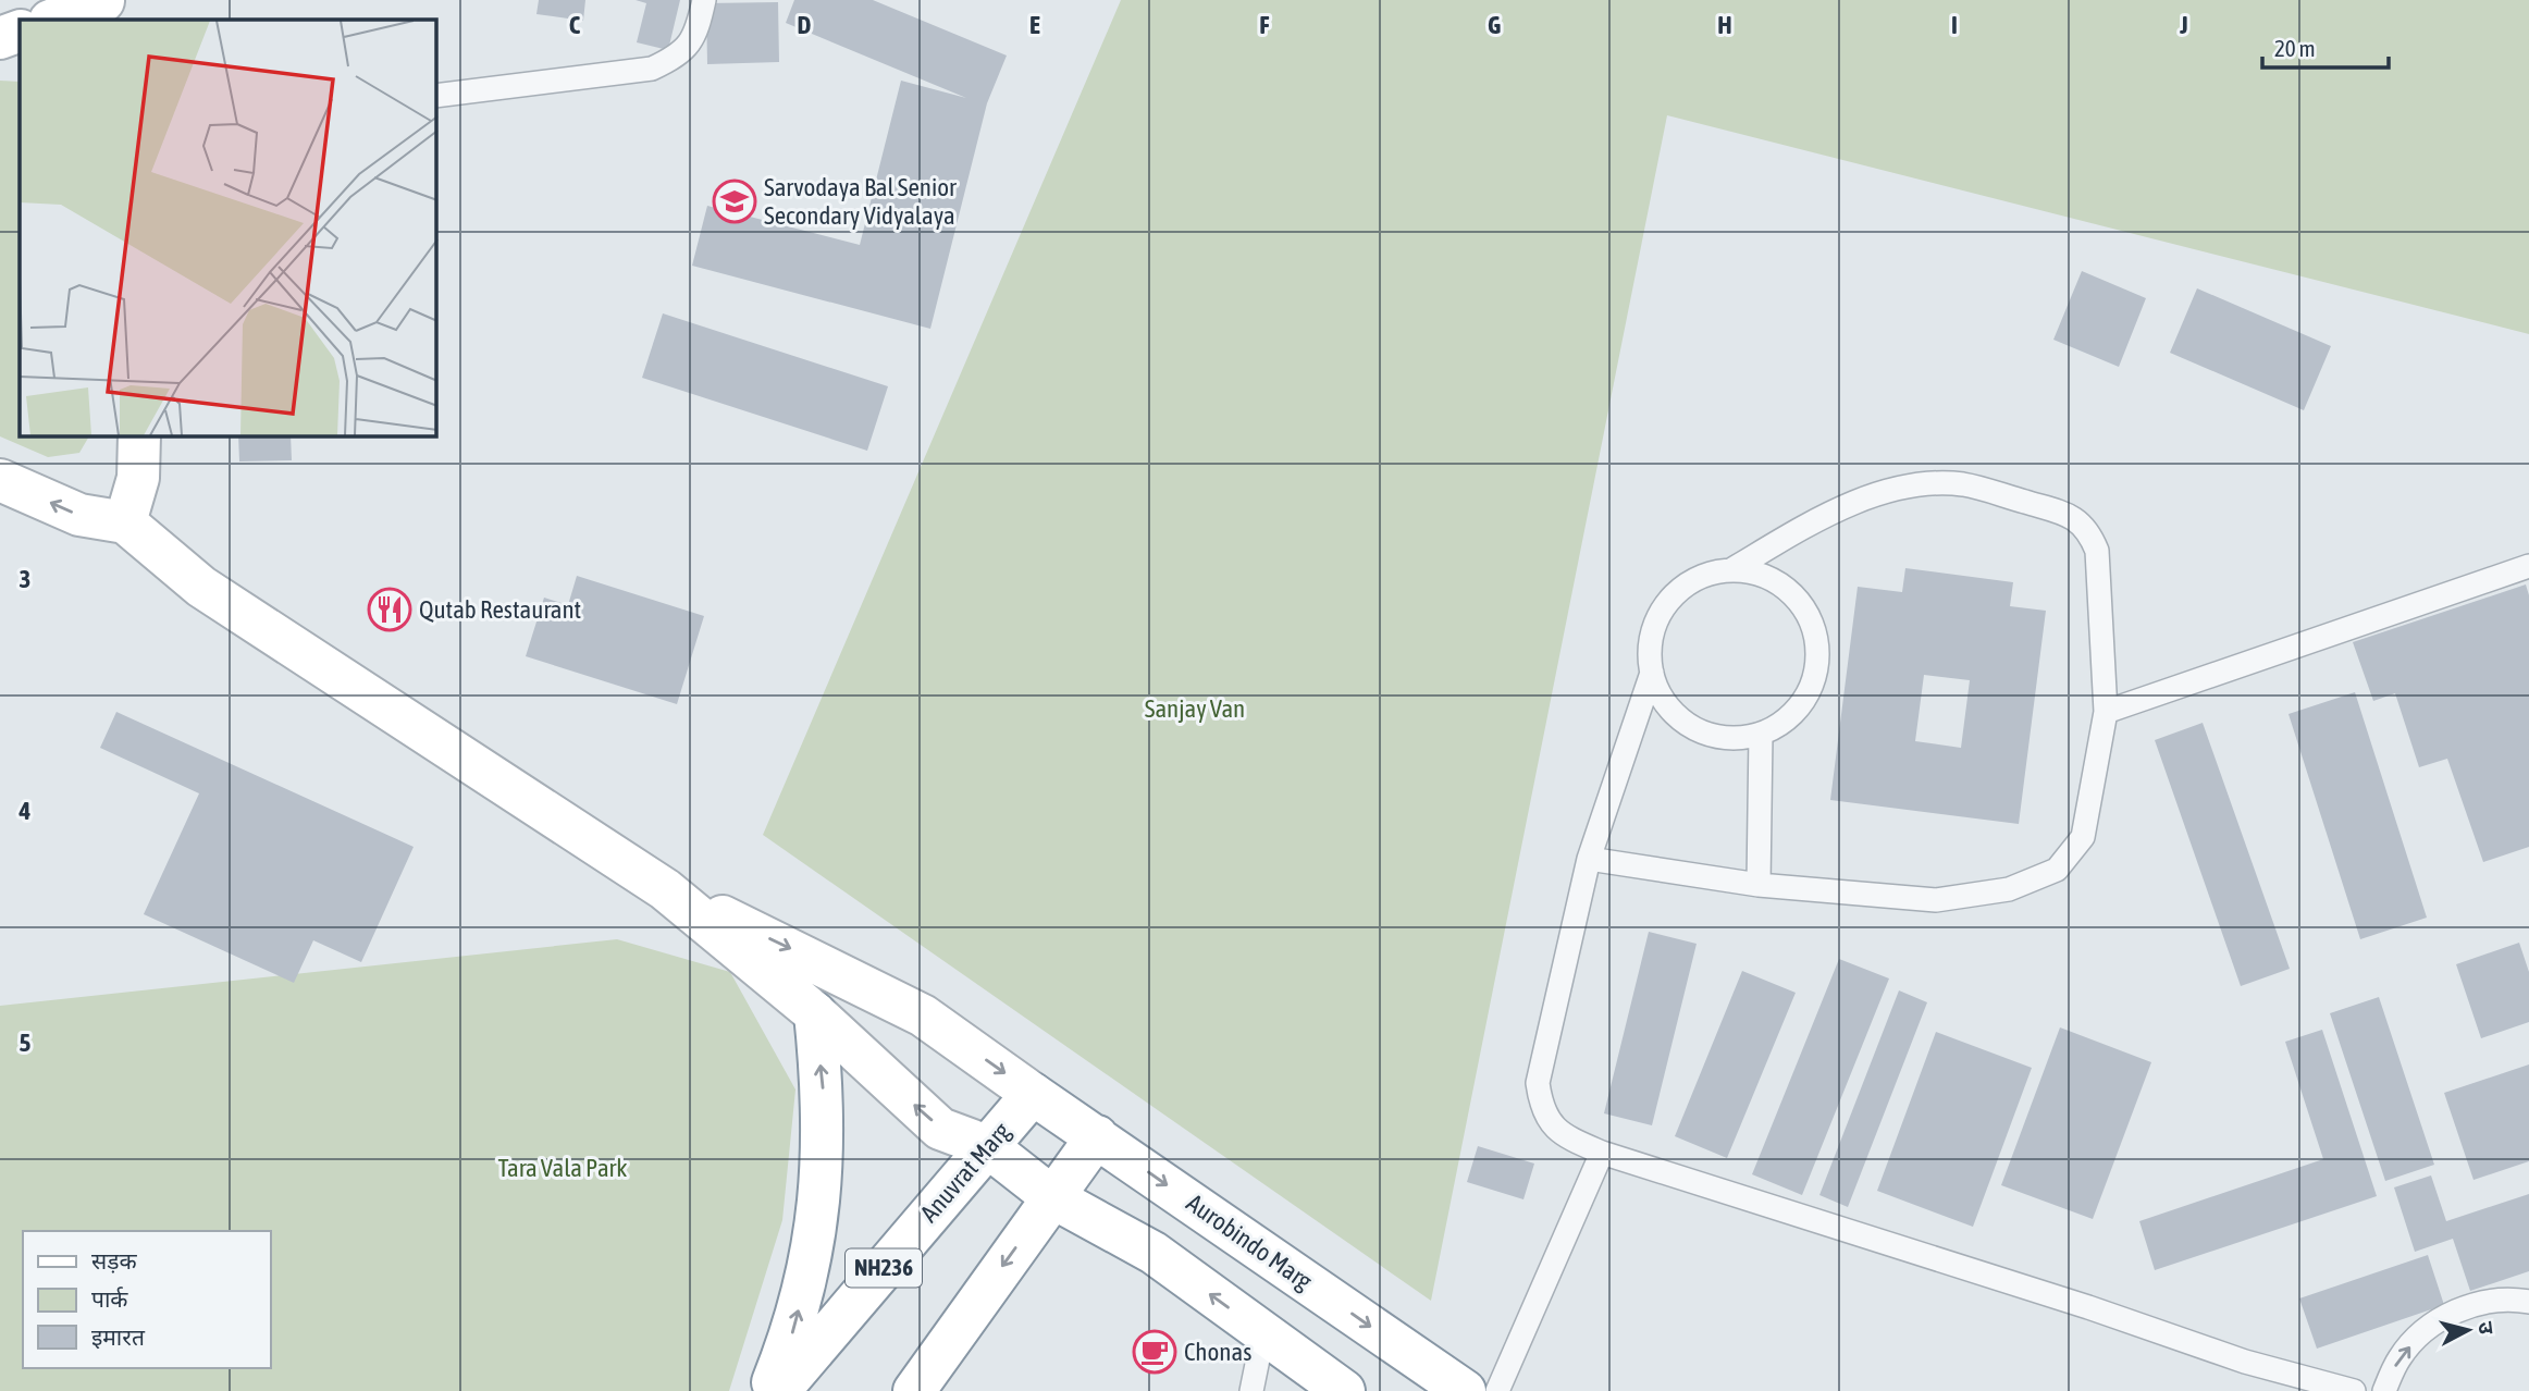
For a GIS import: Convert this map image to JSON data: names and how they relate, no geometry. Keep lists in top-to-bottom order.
{
  "streets": {
    "main road": ["Anuvrat Marg", "Aurobindo Marg", "NH236"]
  },
  "crossings": [
    ["Anuvrat Marg", "Aurobindo Marg"]
  ],
  "parks": ["Sanjay Van", "Tara Vala Park"],
  "places": {
    "school or university": ["Sarvodaya Bal Senior Secondary Vidyalaya"],
    "restaurant": ["Qutab Restaurant"],
    "cafe": ["Chonas"]
  },
  "legend": ["सड़क", "पार्क", "इमारत"],
  "scale_bar": "20 m",
  "north": "right",
  "grid": {
    "columns": [
      "C",
      "D",
      "E",
      "F",
      "G",
      "H",
      "I",
      "J"
    ],
    "rows": ["3", "4", "5"]
  }
}
